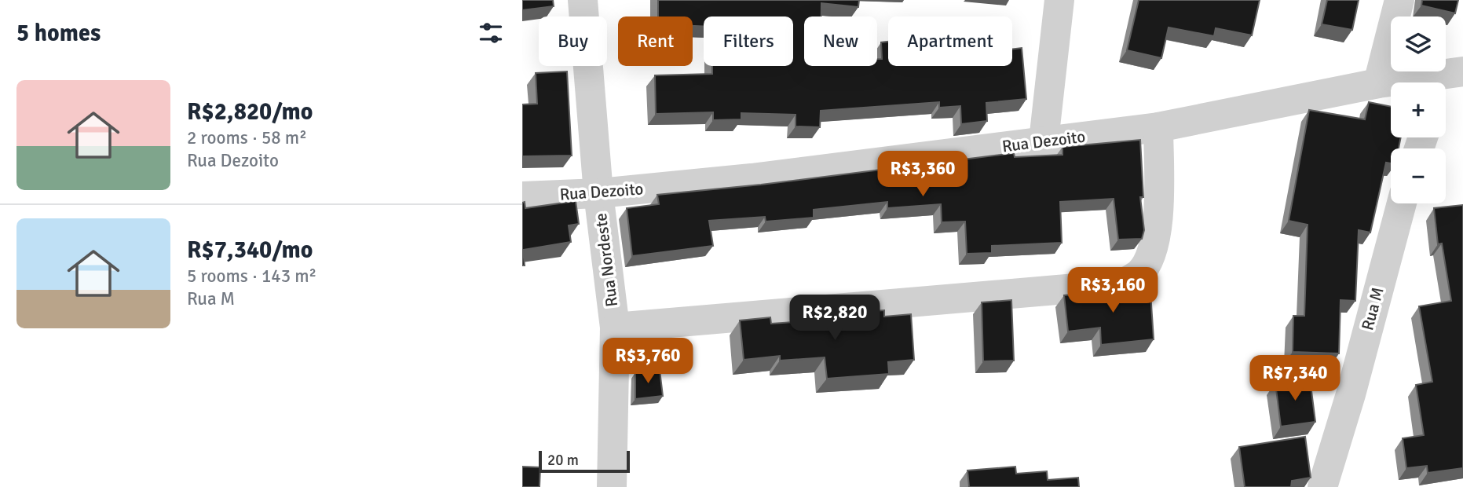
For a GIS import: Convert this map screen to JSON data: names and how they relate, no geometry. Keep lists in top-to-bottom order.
{
  "streets": {
    "street": ["Rua Dezoito", "Rua Nordeste", "Rua M"]
  },
  "crossings": [
    ["Rua Dezoito", "Rua Nordeste"]
  ],
  "scale_bar": "20 m",
  "page": {
    "heading": "5 homes",
    "map_buttons": ["+", "−"],
    "chip": [
      "Buy",
      "Rent",
      "Filters",
      "New",
      "Apartment"
    ],
    "list": [
      {
        "name": "R$2,820/mo",
        "note": "2 rooms · 58 m² · Rua Dezoito"
      },
      {
        "name": "R$7,340/mo",
        "note": "5 rooms · 143 m² · Rua M"
      }
    ],
    "price": [
      "R$3,360",
      "R$3,160",
      "R$2,820",
      "R$3,760",
      "R$7,340"
    ],
    "scale": "20 m"
  }
}
